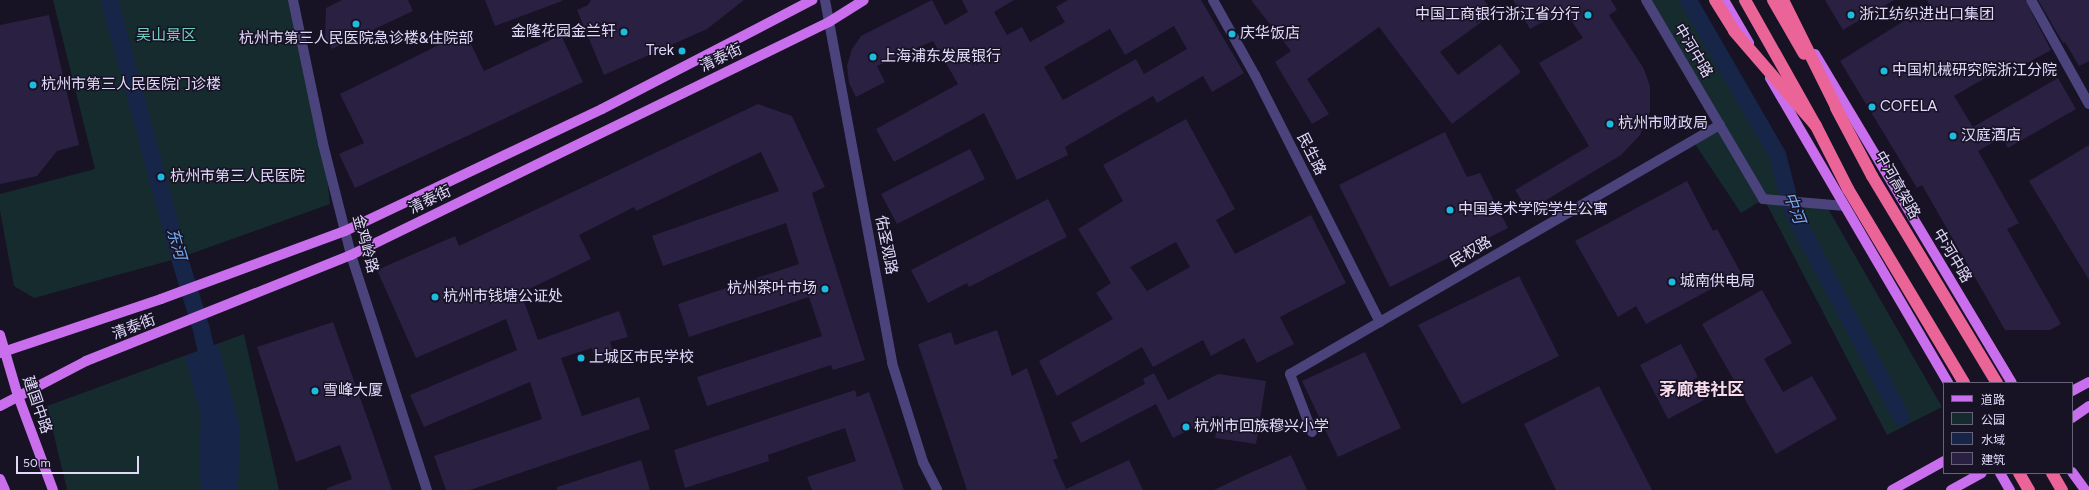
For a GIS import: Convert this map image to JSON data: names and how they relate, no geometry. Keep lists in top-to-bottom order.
{
  "streets": {
    "highway": ["中河高架路"],
    "main road": ["中河中路", "清泰街", "建国中路"],
    "street": [
      "民生路",
      "金鸡岭路",
      "佑圣观路",
      "民权路"
    ]
  },
  "crossings": [
    ["中河中路", "民权路"],
    ["清泰街", "金鸡岭路"],
    ["清泰街", "佑圣观路"],
    ["清泰街", "建国中路"],
    ["民生路", "民权路"]
  ],
  "districts": ["茅廊巷社区"],
  "water": ["中河", "东河"],
  "parks": ["吴山景区"],
  "places": [
    "中国工商银行浙江省分行",
    "浙江纺织进出口集团",
    "杭州市第三人民医院急诊楼&住院部",
    "金隆花园金兰轩",
    "庆华饭店",
    "Trek",
    "上海浦东发展银行",
    "中国机械研究院浙江分院",
    "杭州市第三人民医院门诊楼",
    "COFELA",
    "杭州市财政局",
    "汉庭酒店",
    "杭州市第三人民医院",
    "中国美术学院学生公寓",
    "城南供电局",
    "杭州茶叶市场",
    "杭州市钱塘公证处",
    "上城区市民学校",
    "雪峰大厦",
    "杭州市回族穆兴小学"
  ],
  "legend": [
    "道路",
    "公园",
    "水域",
    "建筑"
  ],
  "scale_bar": "50 m"
}
